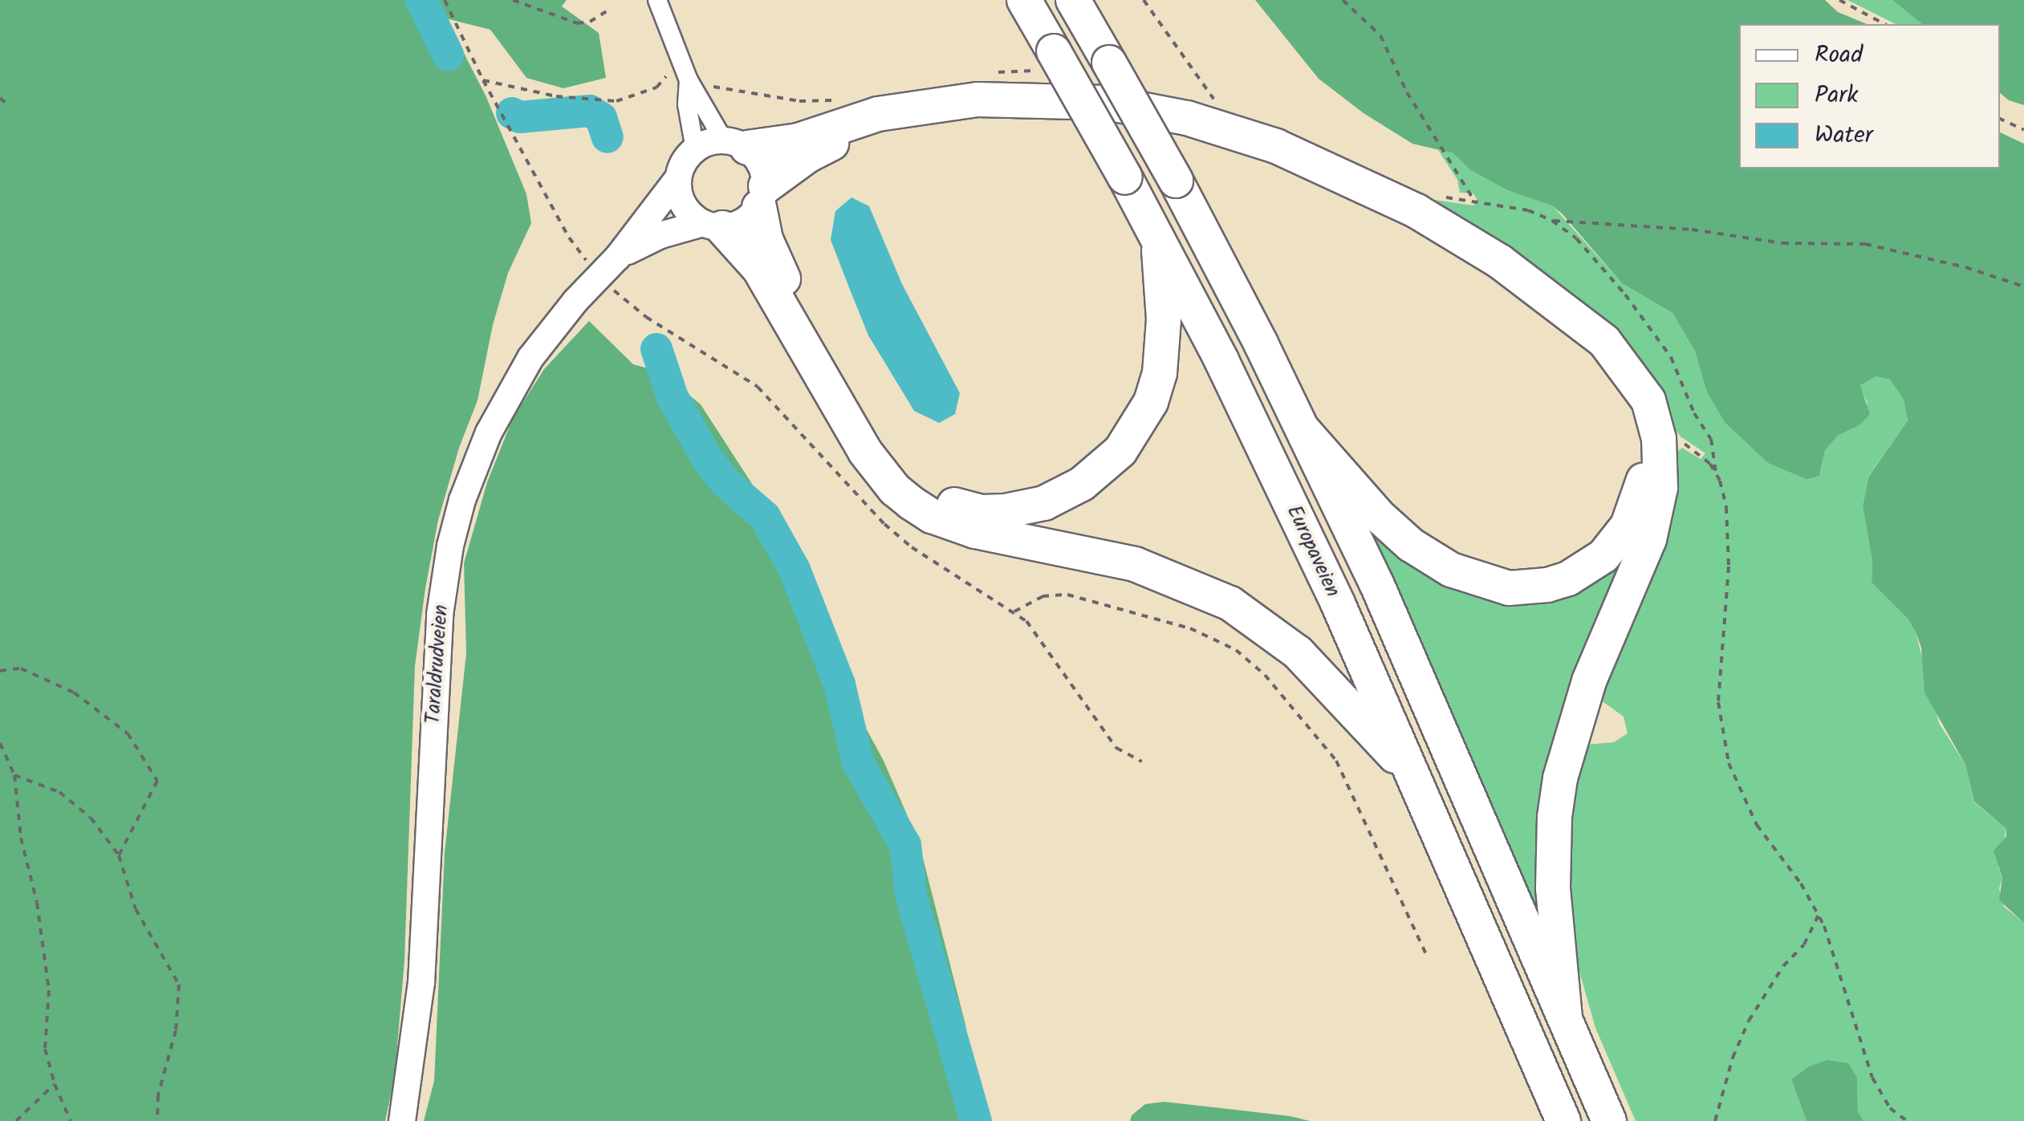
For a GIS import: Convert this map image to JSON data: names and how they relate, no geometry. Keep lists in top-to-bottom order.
{
  "streets": {
    "highway": ["Europaveien"],
    "main road": ["Taraldrudveien"]
  },
  "legend": ["Road", "Park", "Water"]
}
